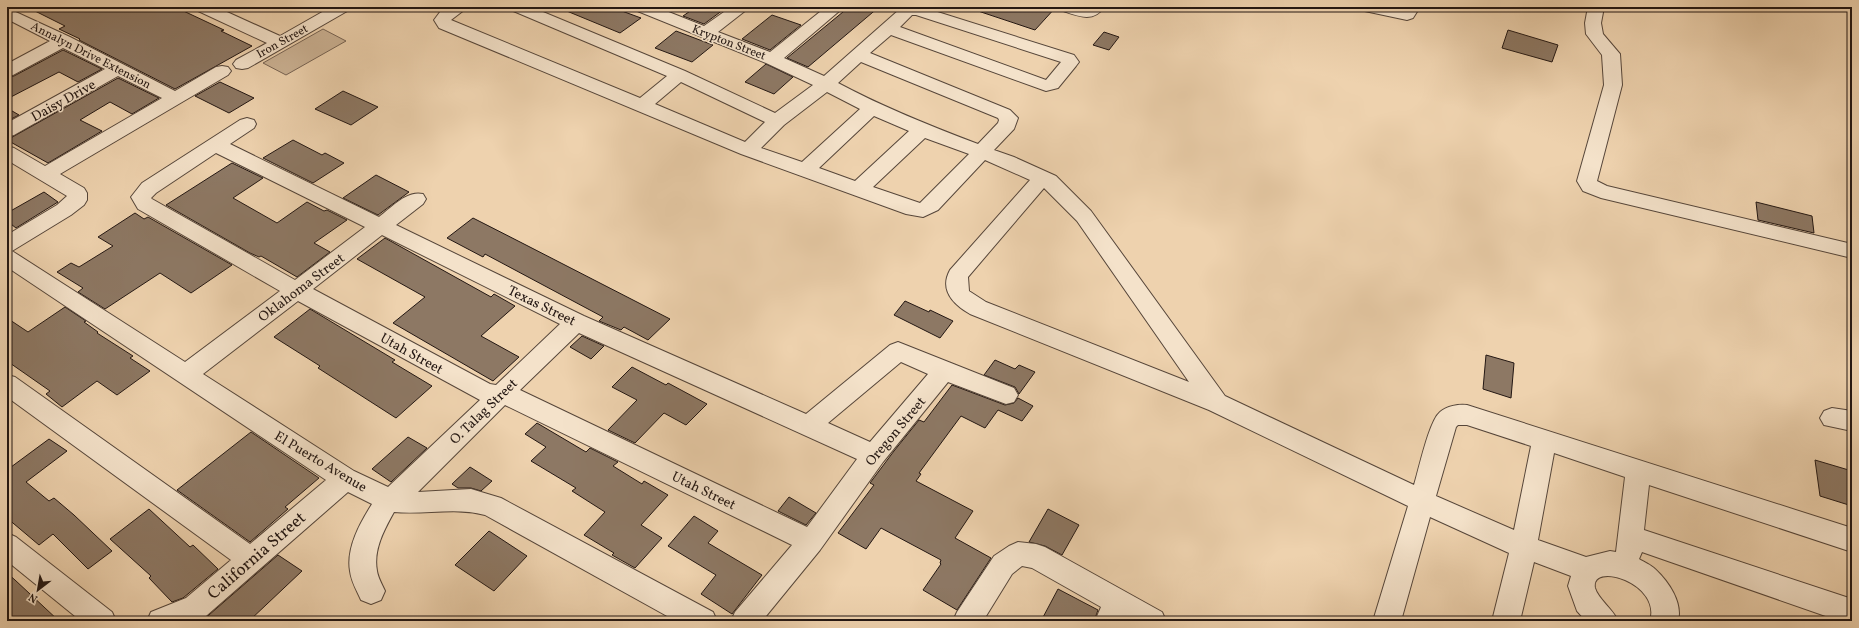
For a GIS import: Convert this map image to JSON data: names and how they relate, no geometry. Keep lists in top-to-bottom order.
{
  "streets": {
    "street": [
      "Iron Street",
      "Krypton Street",
      "Annalyn Drive Extension",
      "Daisy Drive",
      "Oklahoma Street",
      "Texas Street",
      "Utah Street",
      "O. Talag Street",
      "Oregon Street",
      "El Puerto Avenue",
      "California Street"
    ]
  },
  "crossings": [
    ["Annalyn Drive Extension", "Daisy Drive"],
    ["Oklahoma Street", "Texas Street"],
    ["Oklahoma Street", "Utah Street"],
    ["Oklahoma Street", "El Puerto Avenue"],
    ["Texas Street", "Utah Street"],
    ["Texas Street", "O. Talag Street"],
    ["Texas Street", "Oregon Street"],
    ["Utah Street", "O. Talag Street"],
    ["Utah Street", "Oregon Street"],
    ["O. Talag Street", "El Puerto Avenue"],
    ["El Puerto Avenue", "California Street"]
  ],
  "north": "bottom left"
}
